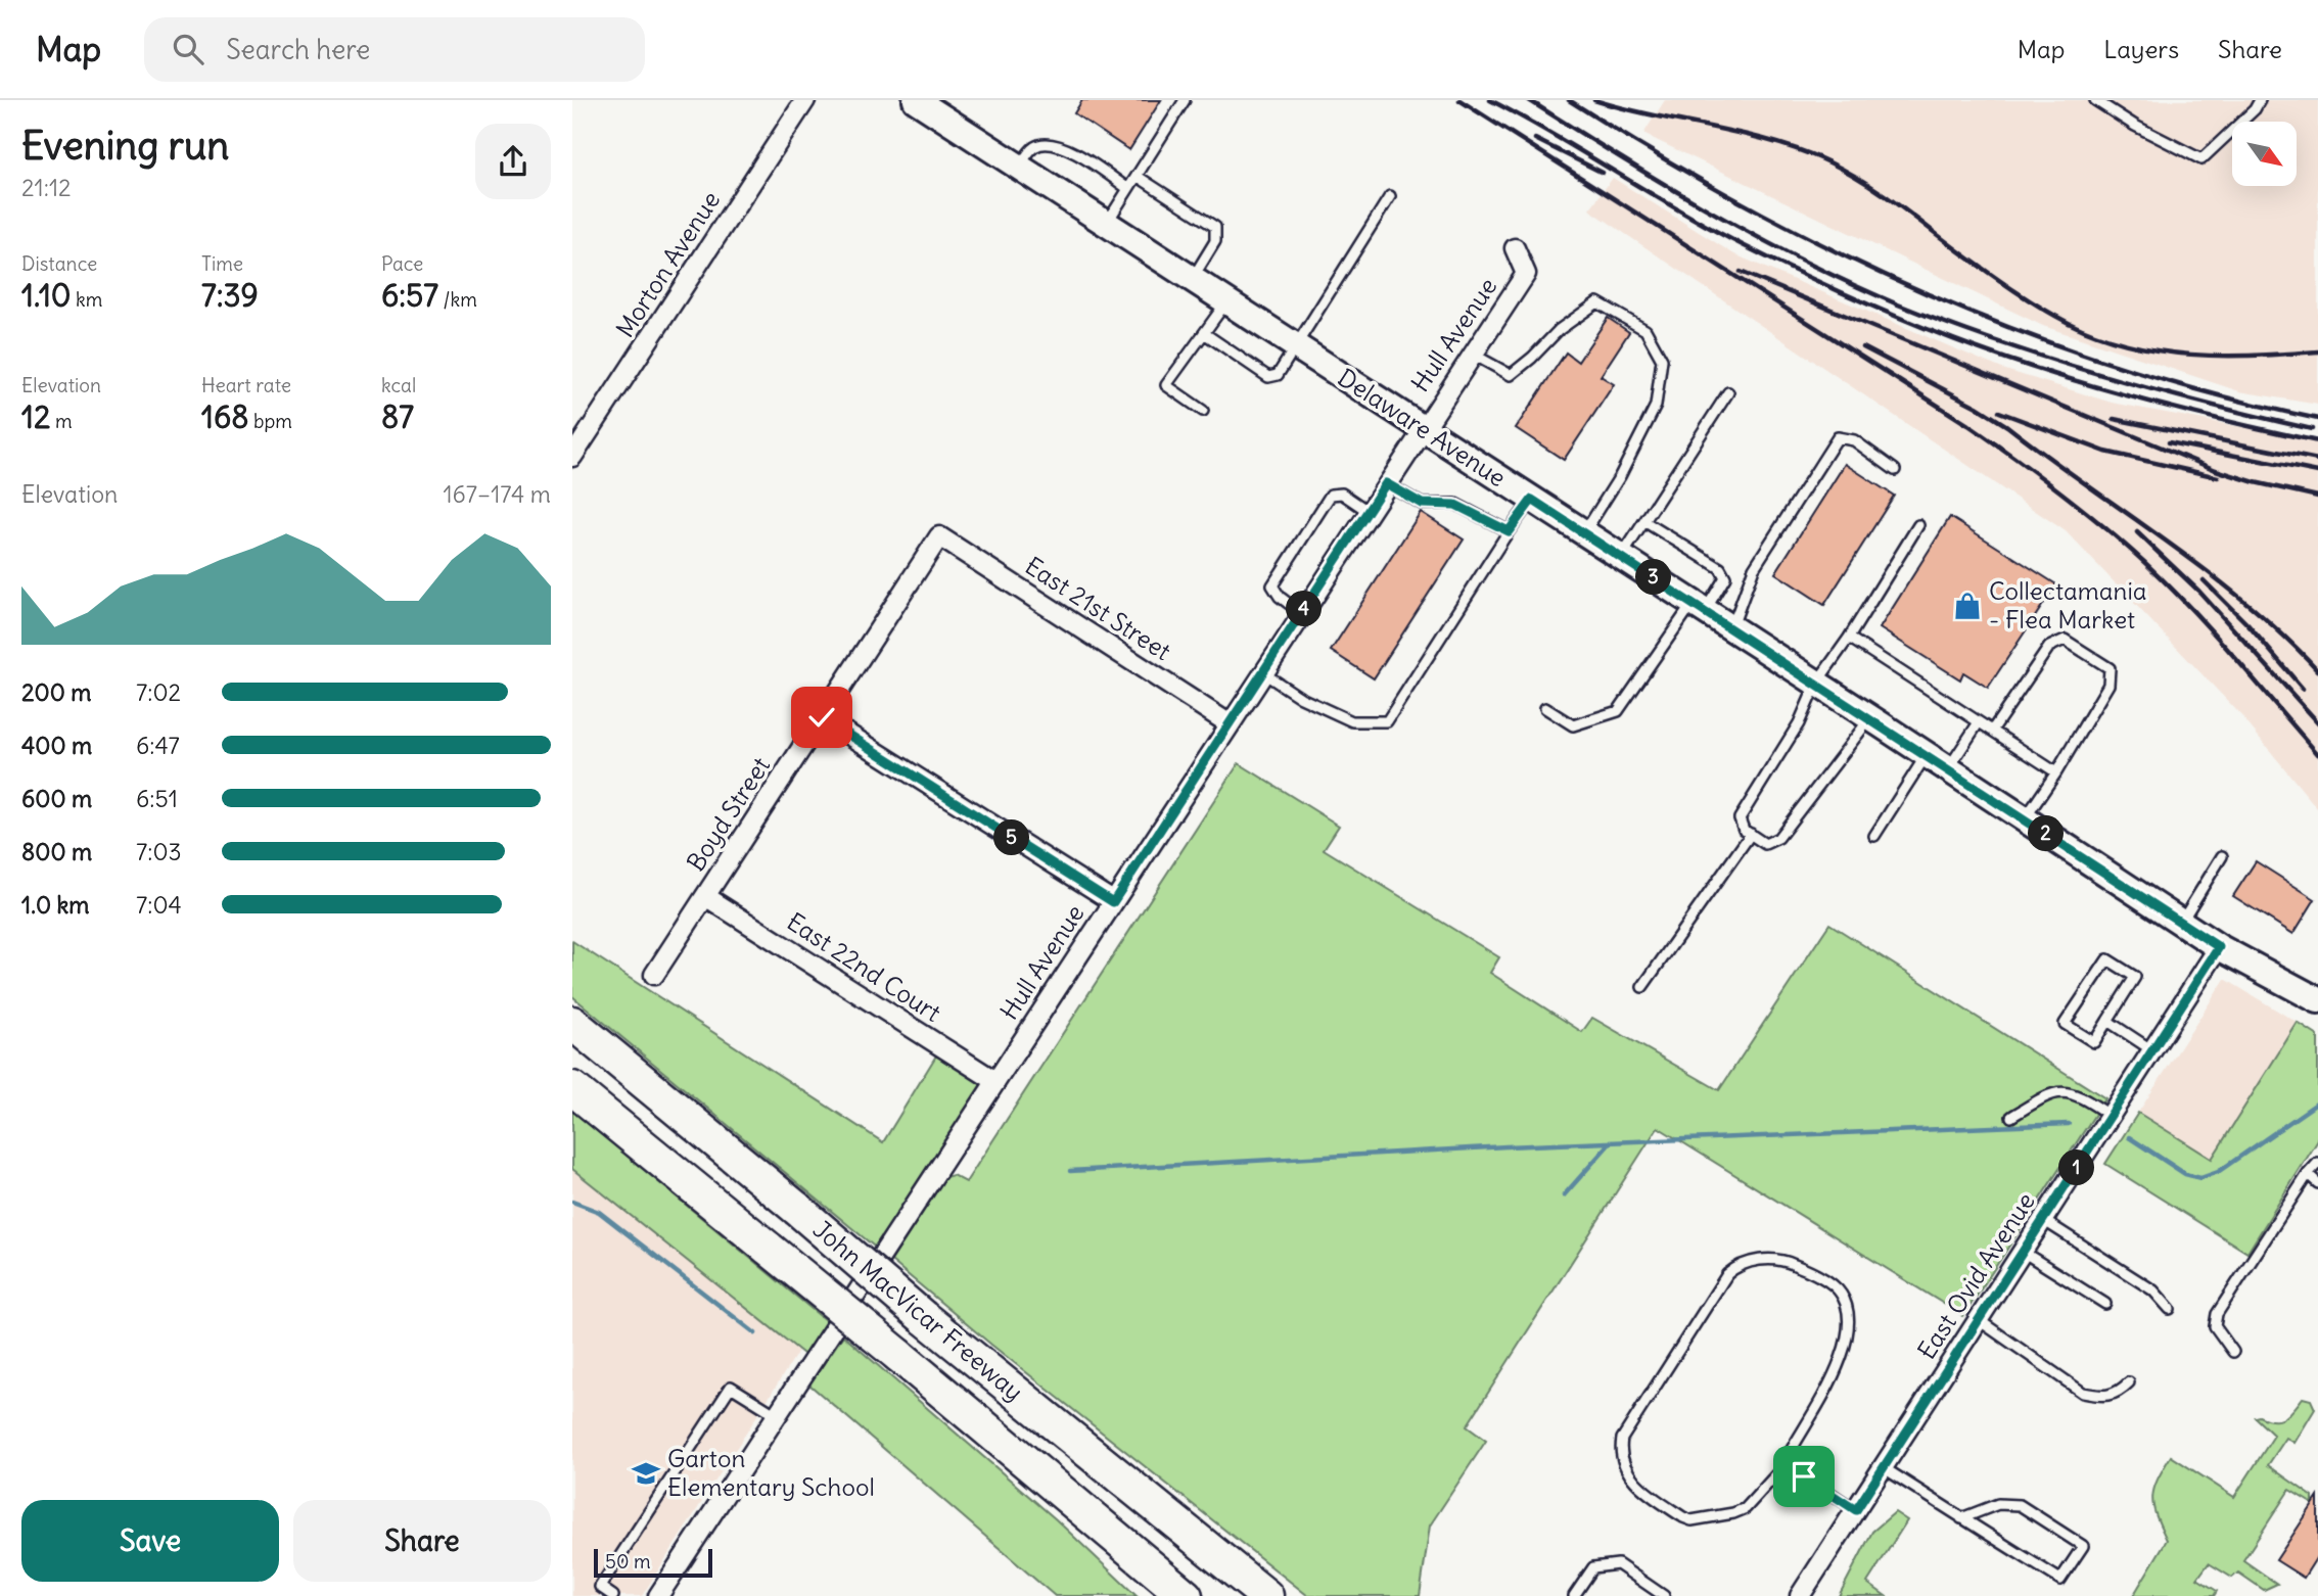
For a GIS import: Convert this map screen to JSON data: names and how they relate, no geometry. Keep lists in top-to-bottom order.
{
  "streets": {
    "highway": ["John MacVicar Freeway"],
    "main road": ["Delaware Avenue"],
    "street": [
      "Morton Avenue",
      "Hull Avenue",
      "East 21st Street",
      "Boyd Street",
      "East 22nd Court",
      "East Ovid Avenue"
    ]
  },
  "crossings": [
    ["Hull Avenue", "Delaware Avenue"],
    ["Hull Avenue", "East 21st Street"],
    ["Hull Avenue", "East 22nd Court"],
    ["Delaware Avenue", "East Ovid Avenue"],
    ["East 21st Street", "Boyd Street"],
    ["Boyd Street", "East 22nd Court"]
  ],
  "places": {
    "shop": ["Collectamania - Flea Market"],
    "school or university": ["Garton Elementary School"]
  },
  "scale_bar": "50 m",
  "north": "bottom right",
  "page": {
    "header": "Map",
    "search": "Search here",
    "nav": ["Map", "Layers", "Share"],
    "heading": ["Evening run", "21:12"],
    "stats": [
      ["Distance", "1.10 km"],
      ["Time", "7:39"],
      ["Pace", "6:57 /km"],
      ["Elevation", "12 m"],
      ["Heart rate", "168 bpm"],
      ["kcal", "87"]
    ],
    "chart": ["Elevation", "167–174 m"],
    "pins": [
      "3",
      "4",
      "2",
      "5",
      "1"
    ],
    "list": [
      {
        "name": "200 m",
        "note": "7:02"
      },
      {
        "name": "400 m",
        "note": "6:47"
      },
      {
        "name": "600 m",
        "note": "6:51"
      },
      {
        "name": "800 m",
        "note": "7:03"
      },
      {
        "name": "1.0 km",
        "note": "7:04"
      }
    ],
    "buttons": ["Save", "Share"],
    "scale": "50 m"
  }
}
